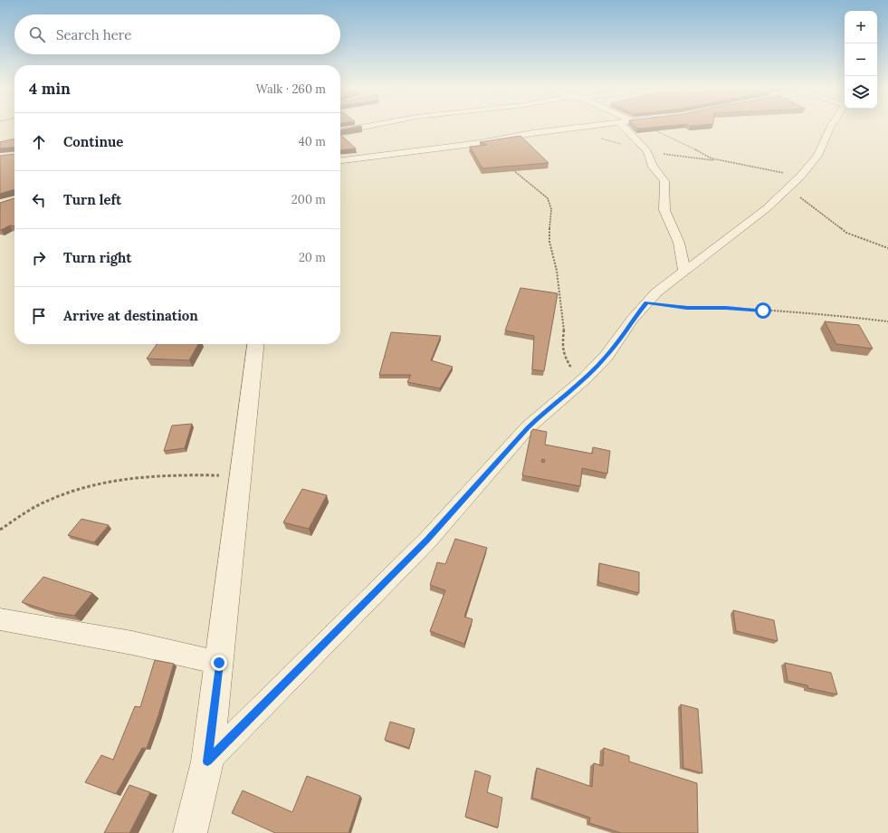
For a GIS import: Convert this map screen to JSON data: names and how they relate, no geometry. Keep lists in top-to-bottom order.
{
  "page": {
    "map_buttons": ["+", "−"],
    "search": "Search here",
    "heading": ["4 min", "Walk · 260 m"],
    "list": [
      ["Continue", "40 m"],
      ["Turn left", "200 m"],
      ["Turn right", "20 m"],
      "Arrive at destination"
    ]
  }
}
